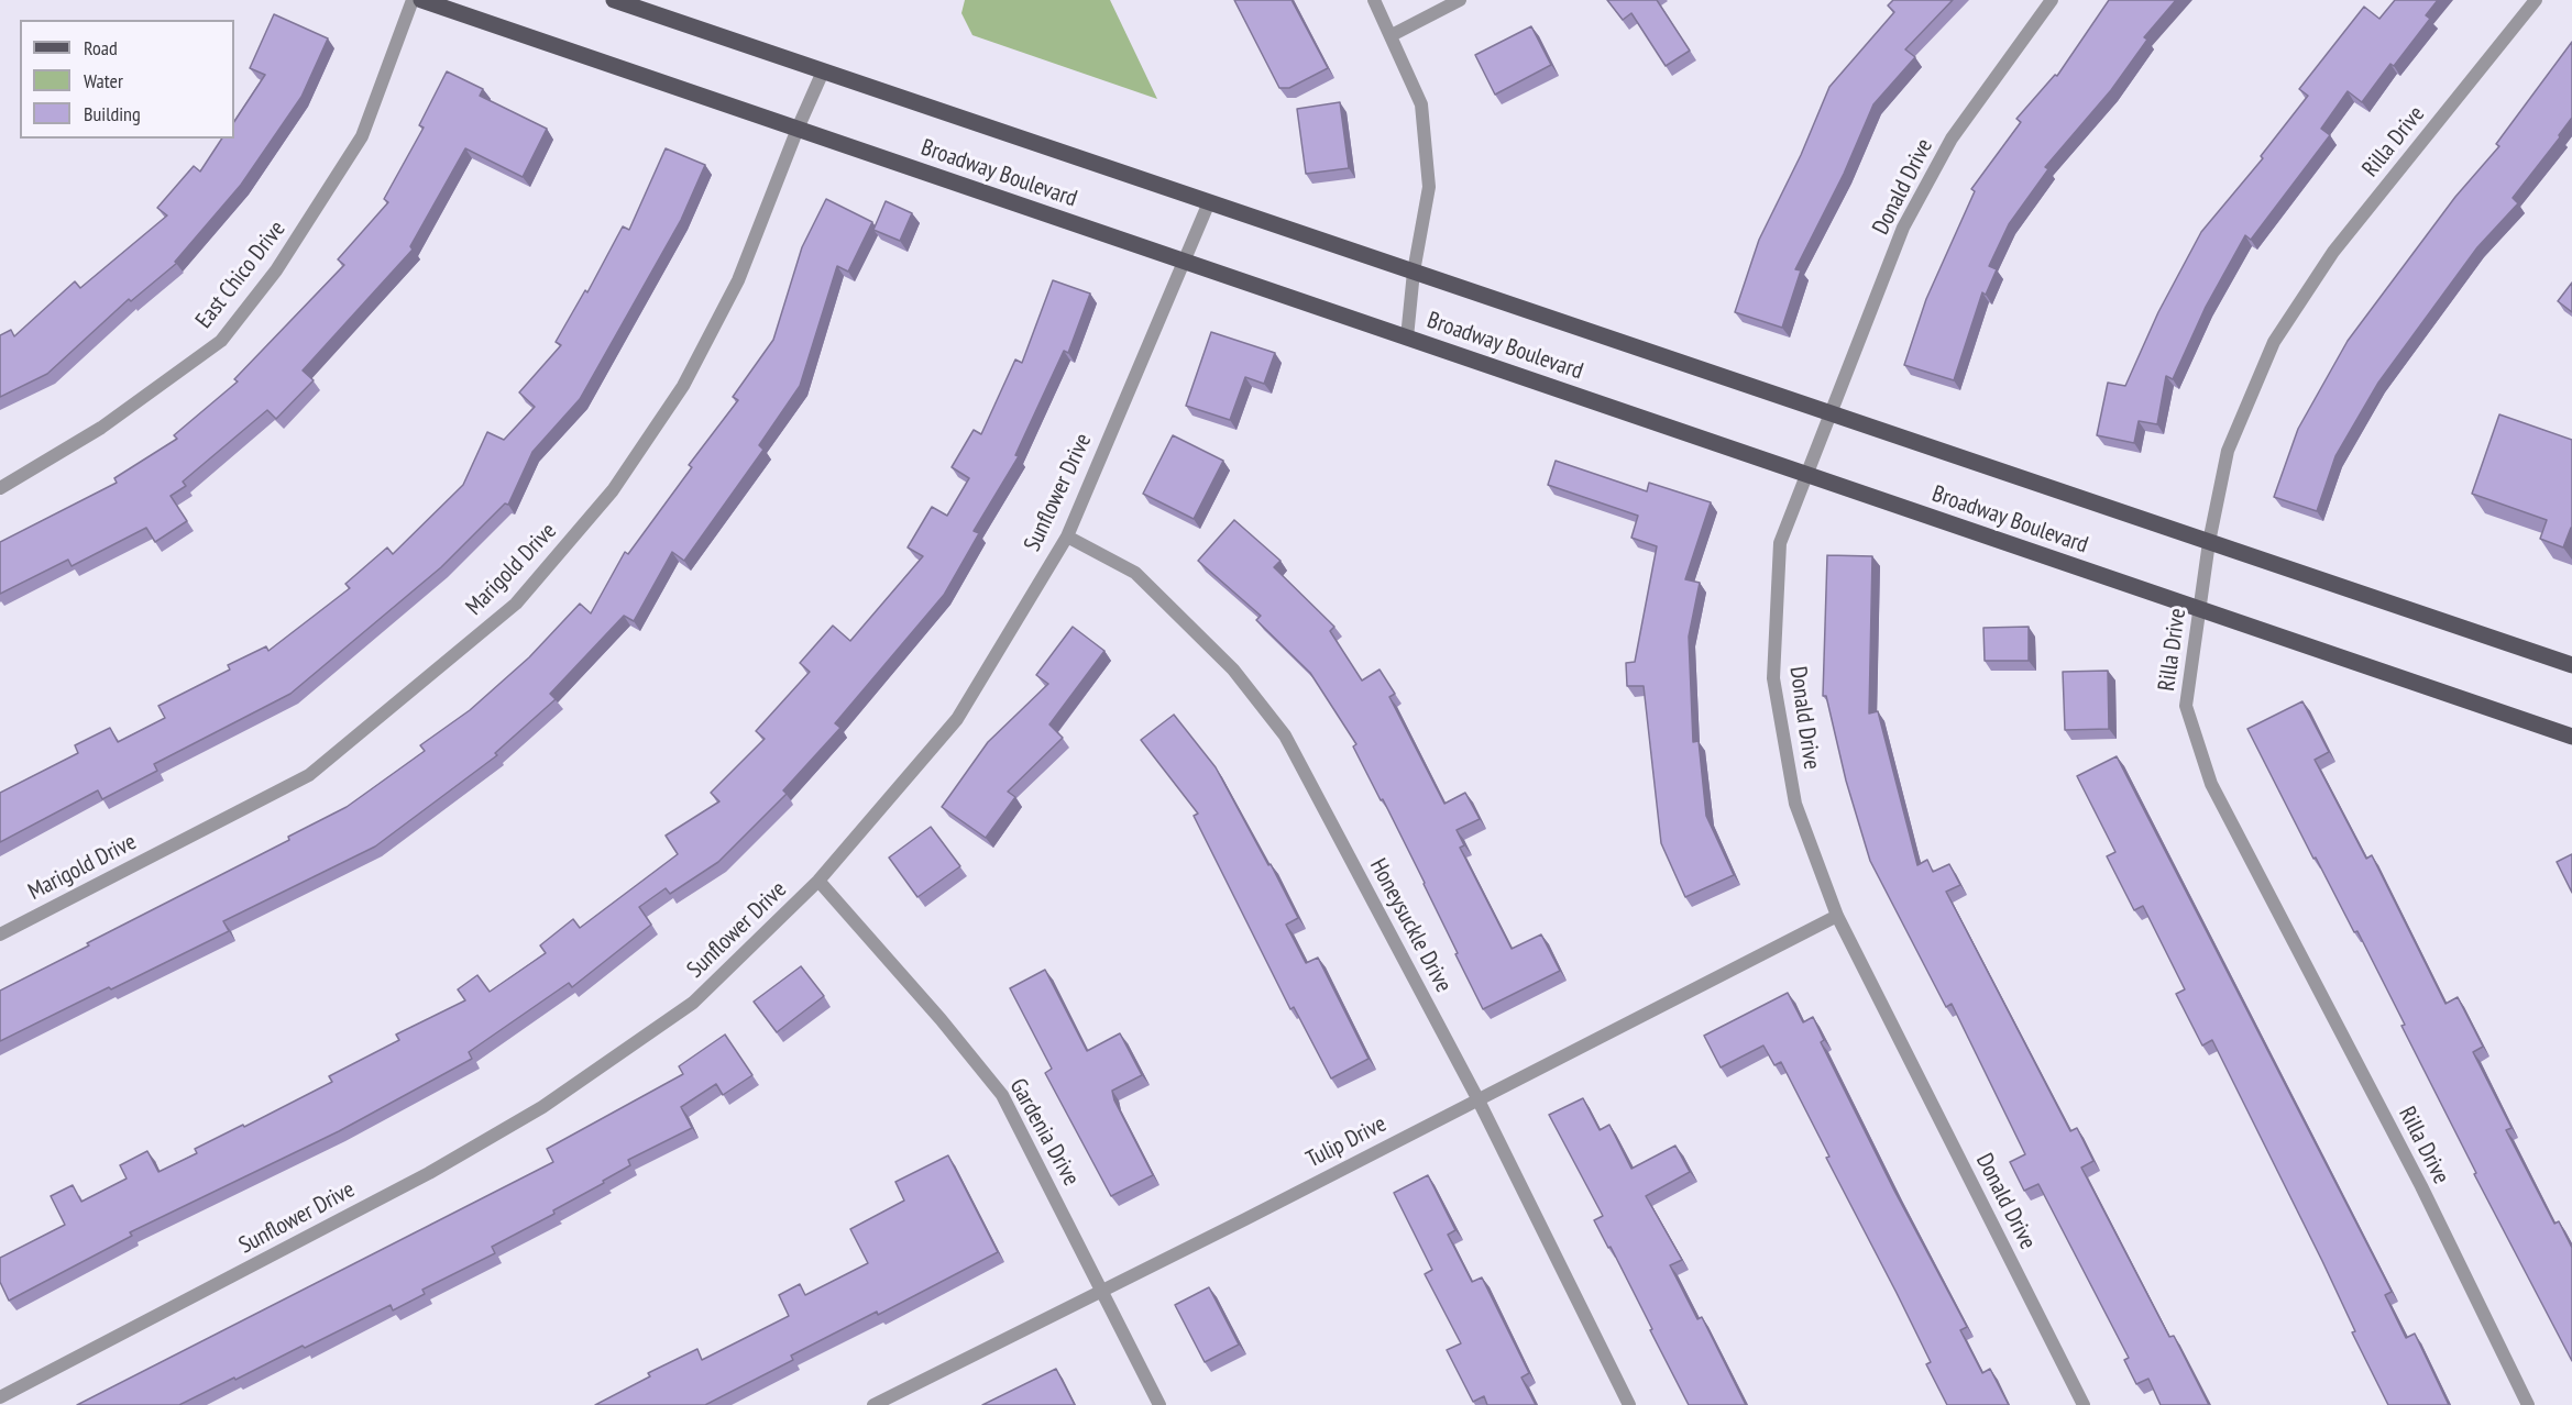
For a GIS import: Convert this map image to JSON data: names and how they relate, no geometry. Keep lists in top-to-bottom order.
{
  "streets": {
    "main road": ["Broadway Boulevard"],
    "street": [
      "Rilla Drive",
      "Donald Drive",
      "East Chico Drive",
      "Sunflower Drive",
      "Marigold Drive",
      "Honeysuckle Drive",
      "Gardenia Drive",
      "Tulip Drive"
    ]
  },
  "crossings": [
    ["Rilla Drive", "Broadway Boulevard"],
    ["Broadway Boulevard", "Donald Drive"],
    ["Broadway Boulevard", "Sunflower Drive"],
    ["Broadway Boulevard", "Marigold Drive"],
    ["Donald Drive", "Tulip Drive"],
    ["Sunflower Drive", "Honeysuckle Drive"],
    ["Sunflower Drive", "Gardenia Drive"],
    ["Honeysuckle Drive", "Tulip Drive"],
    ["Gardenia Drive", "Tulip Drive"]
  ],
  "legend": ["Road", "Water", "Building"]
}
